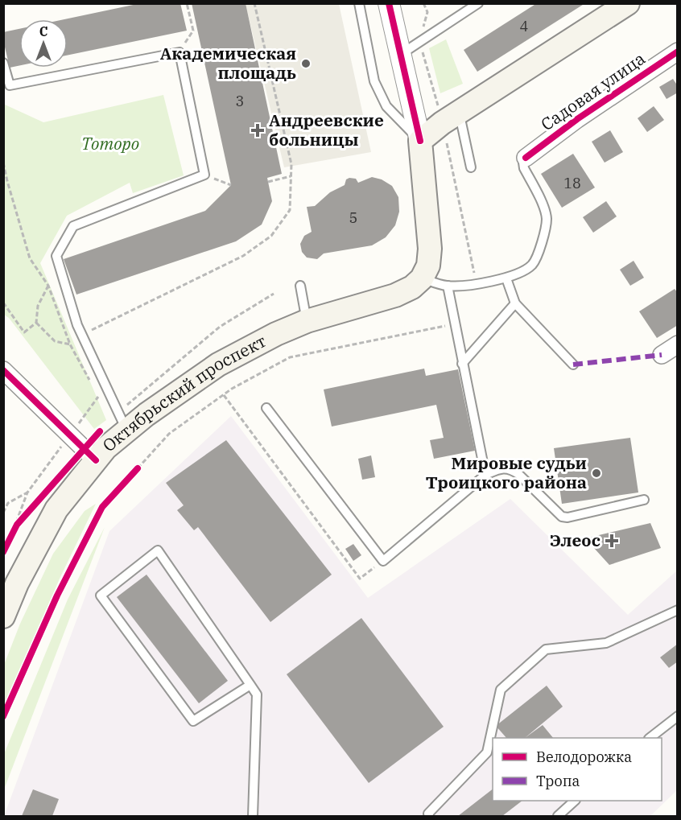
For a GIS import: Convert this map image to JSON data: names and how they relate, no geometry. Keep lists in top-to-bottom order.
{
  "streets": {
    "main road": ["Октябрьский проспект"],
    "street": ["Садовая улица"]
  },
  "parks": ["Тоторо"],
  "places": {
    "other": ["Академическая площадь", "Мировые судьи Троицкого района"],
    "health": ["Андреевские больницы", "Элеос"]
  },
  "house_numbers": [
    "4",
    "3",
    "18",
    "5"
  ],
  "legend": ["Велодорожка", "Тропа"],
  "north": "top"
}
